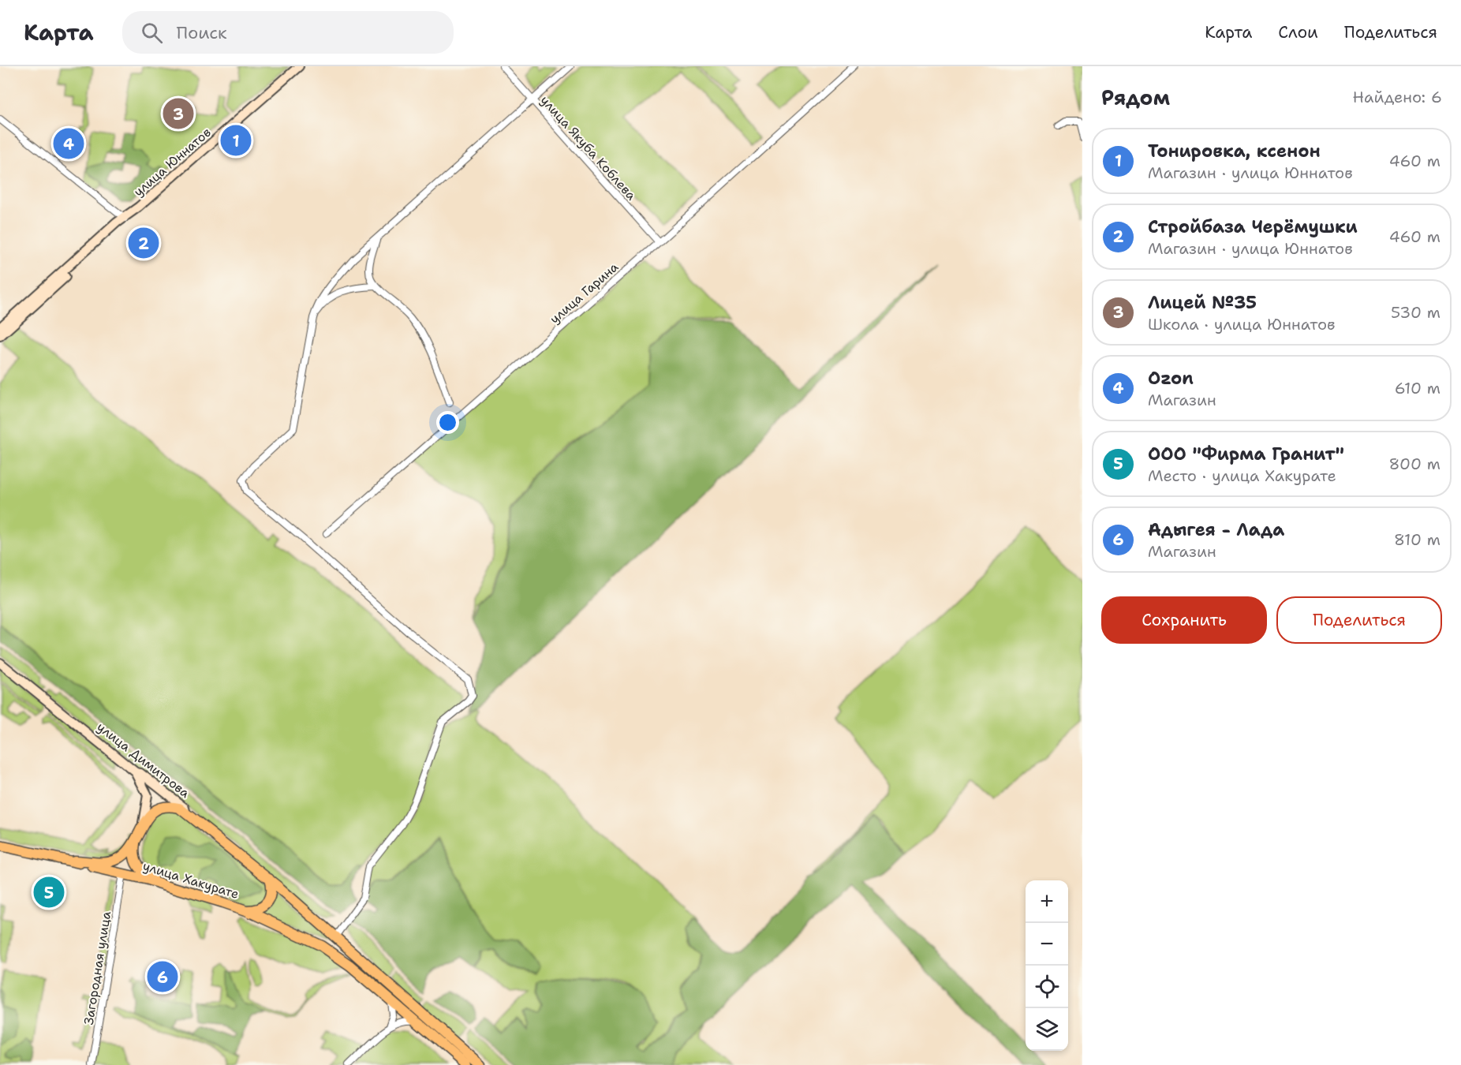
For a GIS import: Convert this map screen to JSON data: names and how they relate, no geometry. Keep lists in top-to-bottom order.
{
  "streets": {
    "main road": ["улица Юннатов", "улица Димитрова", "улица Хакурате"],
    "street": ["улица Якуба Коблева", "улица Гарина", "Загородная улица"]
  },
  "crossings": [
    ["улица Якуба Коблева", "улица Гарина"],
    ["улица Хакурате", "Загородная улица"]
  ],
  "page": {
    "header": "Карта",
    "search": "Поиск",
    "nav": ["Карта", "Слои", "Поделиться"],
    "heading": ["Рядом", "Найдено: 6"],
    "pins": [
      "3",
      "1",
      "4",
      "2",
      "5",
      "6"
    ],
    "list": [
      {
        "mark": "1",
        "name": "Тонировка, ксенон",
        "note": "Магазин · улица Юннатов",
        "value": "460 m"
      },
      {
        "mark": "2",
        "name": "Стройбаза Черёмушки",
        "note": "Магазин · улица Юннатов",
        "value": "460 m"
      },
      {
        "mark": "3",
        "name": "Лицей №35",
        "note": "Школа · улица Юннатов",
        "value": "530 m"
      },
      {
        "mark": "4",
        "name": "Ozon",
        "note": "Магазин",
        "value": "610 m"
      },
      {
        "mark": "5",
        "name": "ООО \"Фирма Гранит\"",
        "note": "Место · улица Хакурате",
        "value": "800 m"
      },
      {
        "mark": "6",
        "name": "Адыгея - Лада",
        "note": "Магазин",
        "value": "810 m"
      }
    ],
    "buttons": ["Сохранить", "Поделиться"],
    "map_buttons": ["+", "−"]
  }
}
